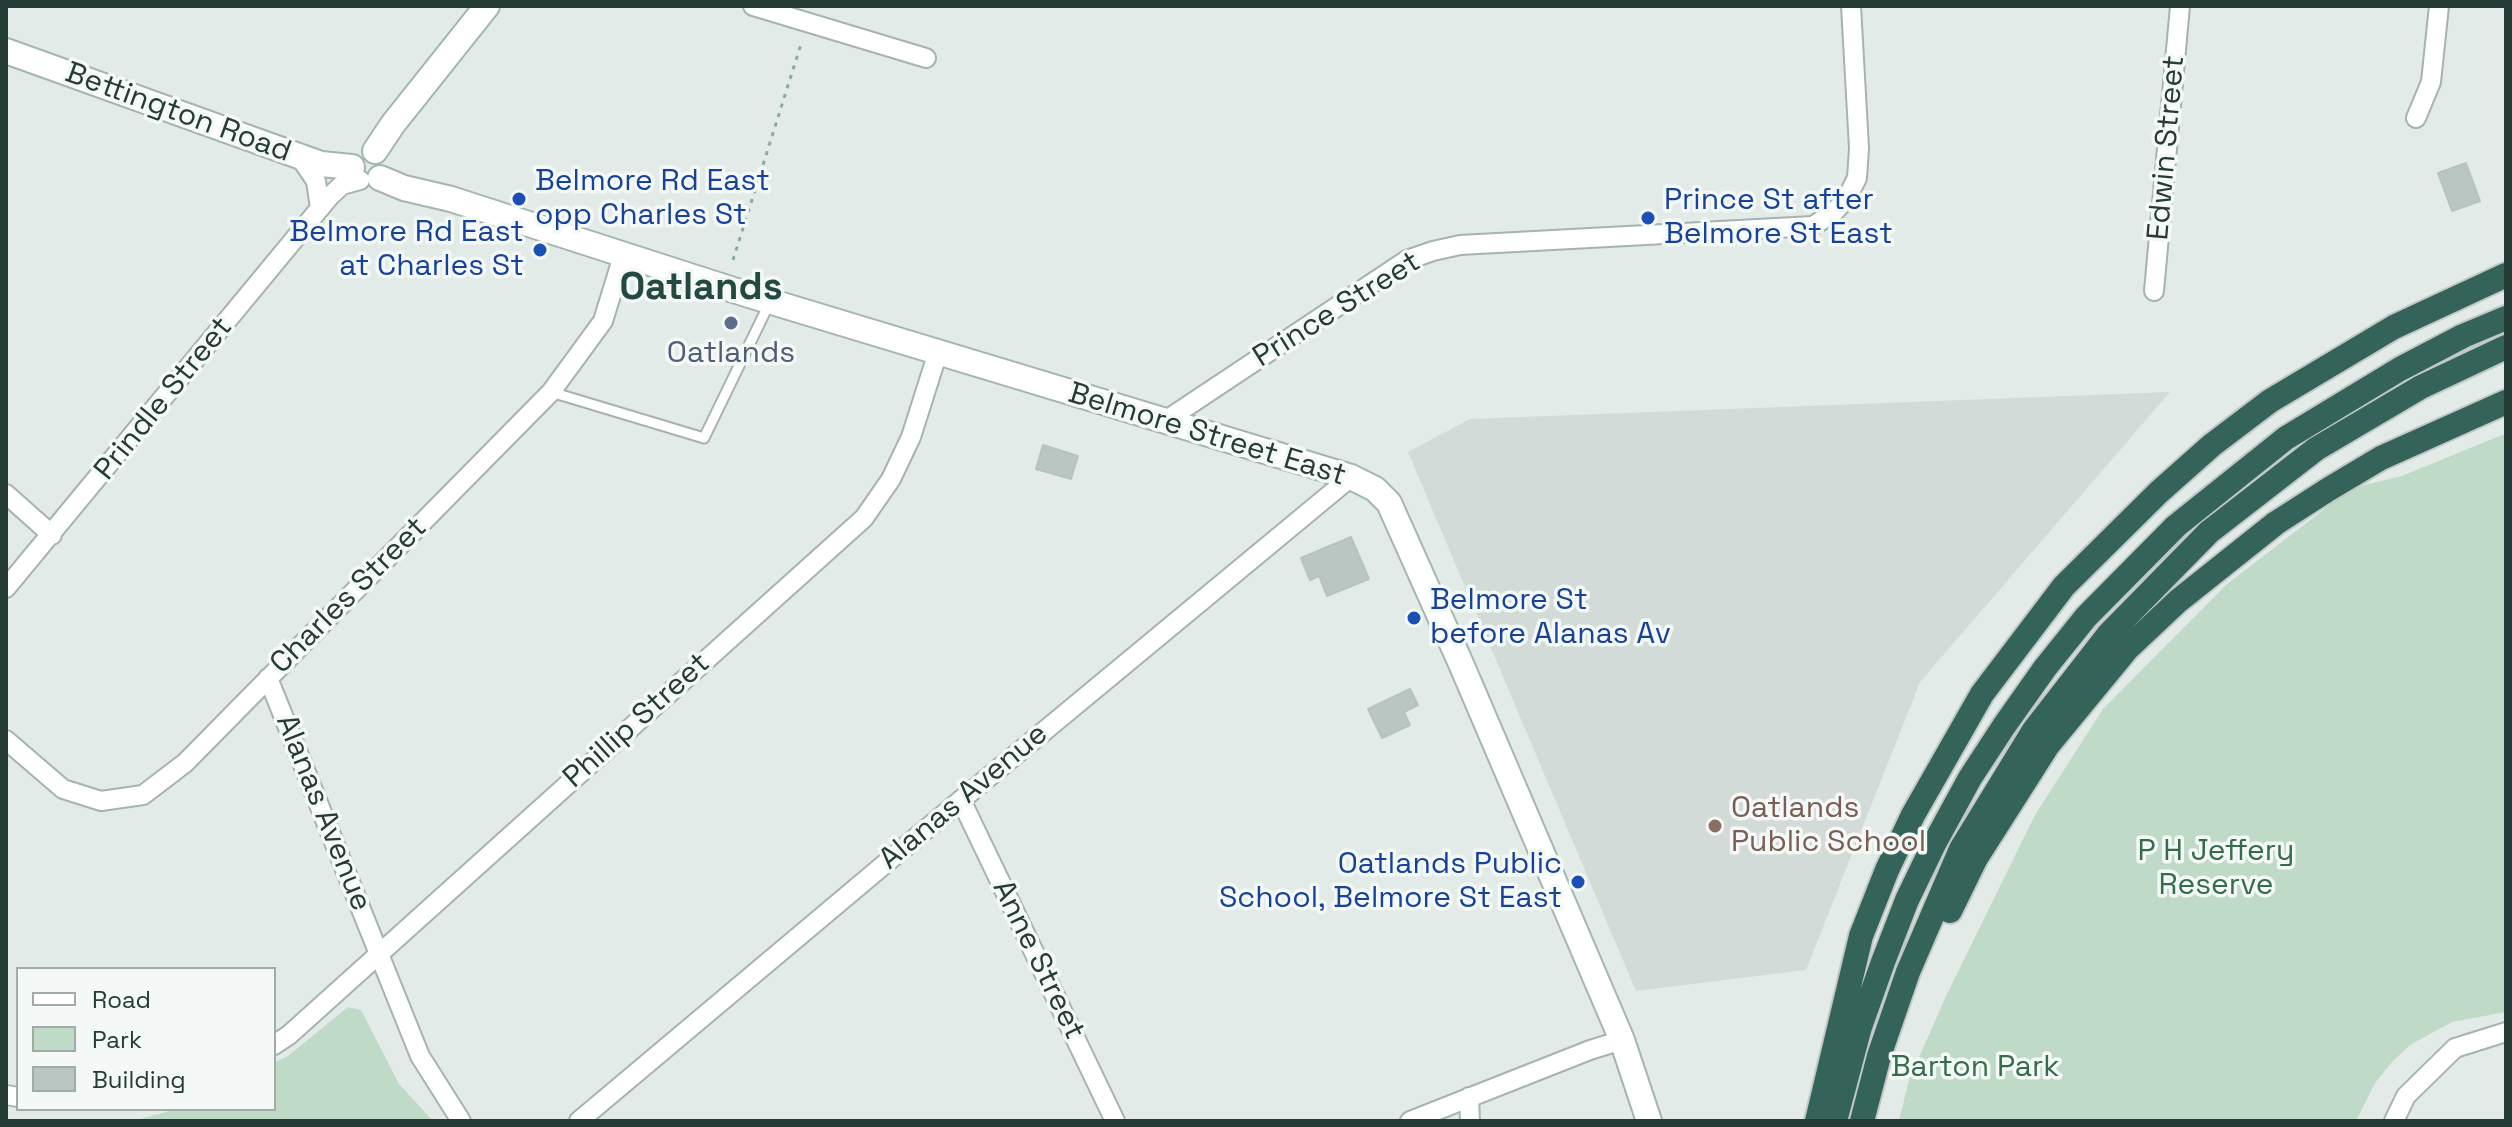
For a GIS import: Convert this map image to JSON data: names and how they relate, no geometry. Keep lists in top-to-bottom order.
{
  "streets": {
    "street": [
      "Bettington Road",
      "Edwin Street",
      "Prince Street",
      "Prindle Street",
      "Belmore Street East",
      "Charles Street",
      "Phillip Street",
      "Alanas Avenue",
      "Anne Street"
    ]
  },
  "crossings": [
    ["Bettington Road", "Prindle Street"],
    ["Bettington Road", "Belmore Street East"],
    ["Prince Street", "Belmore Street East"],
    ["Prindle Street", "Belmore Street East"],
    ["Belmore Street East", "Charles Street"],
    ["Belmore Street East", "Phillip Street"],
    ["Belmore Street East", "Alanas Avenue"],
    ["Charles Street", "Alanas Avenue"],
    ["Phillip Street", "Alanas Avenue"],
    ["Alanas Avenue", "Anne Street"]
  ],
  "districts": ["Oatlands"],
  "parks": ["P H Jeffery Reserve", "Barton Park"],
  "places": [
    "Belmore Rd East opp Charles St",
    "Prince St after Belmore St East",
    "Belmore Rd East at Charles St",
    "Oatlands",
    "Belmore St before Alanas Av",
    "Oatlands Public School",
    "Oatlands Public School, Belmore St East"
  ],
  "legend": ["Road", "Park", "Building"]
}
